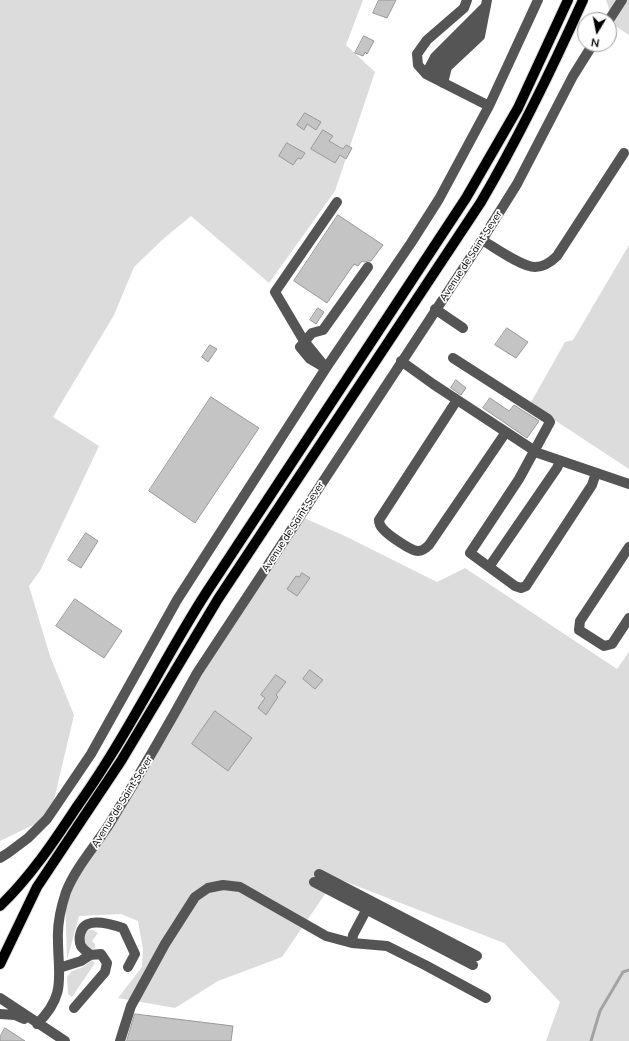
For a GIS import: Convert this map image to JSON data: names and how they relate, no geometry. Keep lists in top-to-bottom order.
{
  "streets": {
    "street": ["Avenue de Saint-Sever"]
  },
  "north": "bottom"
}
